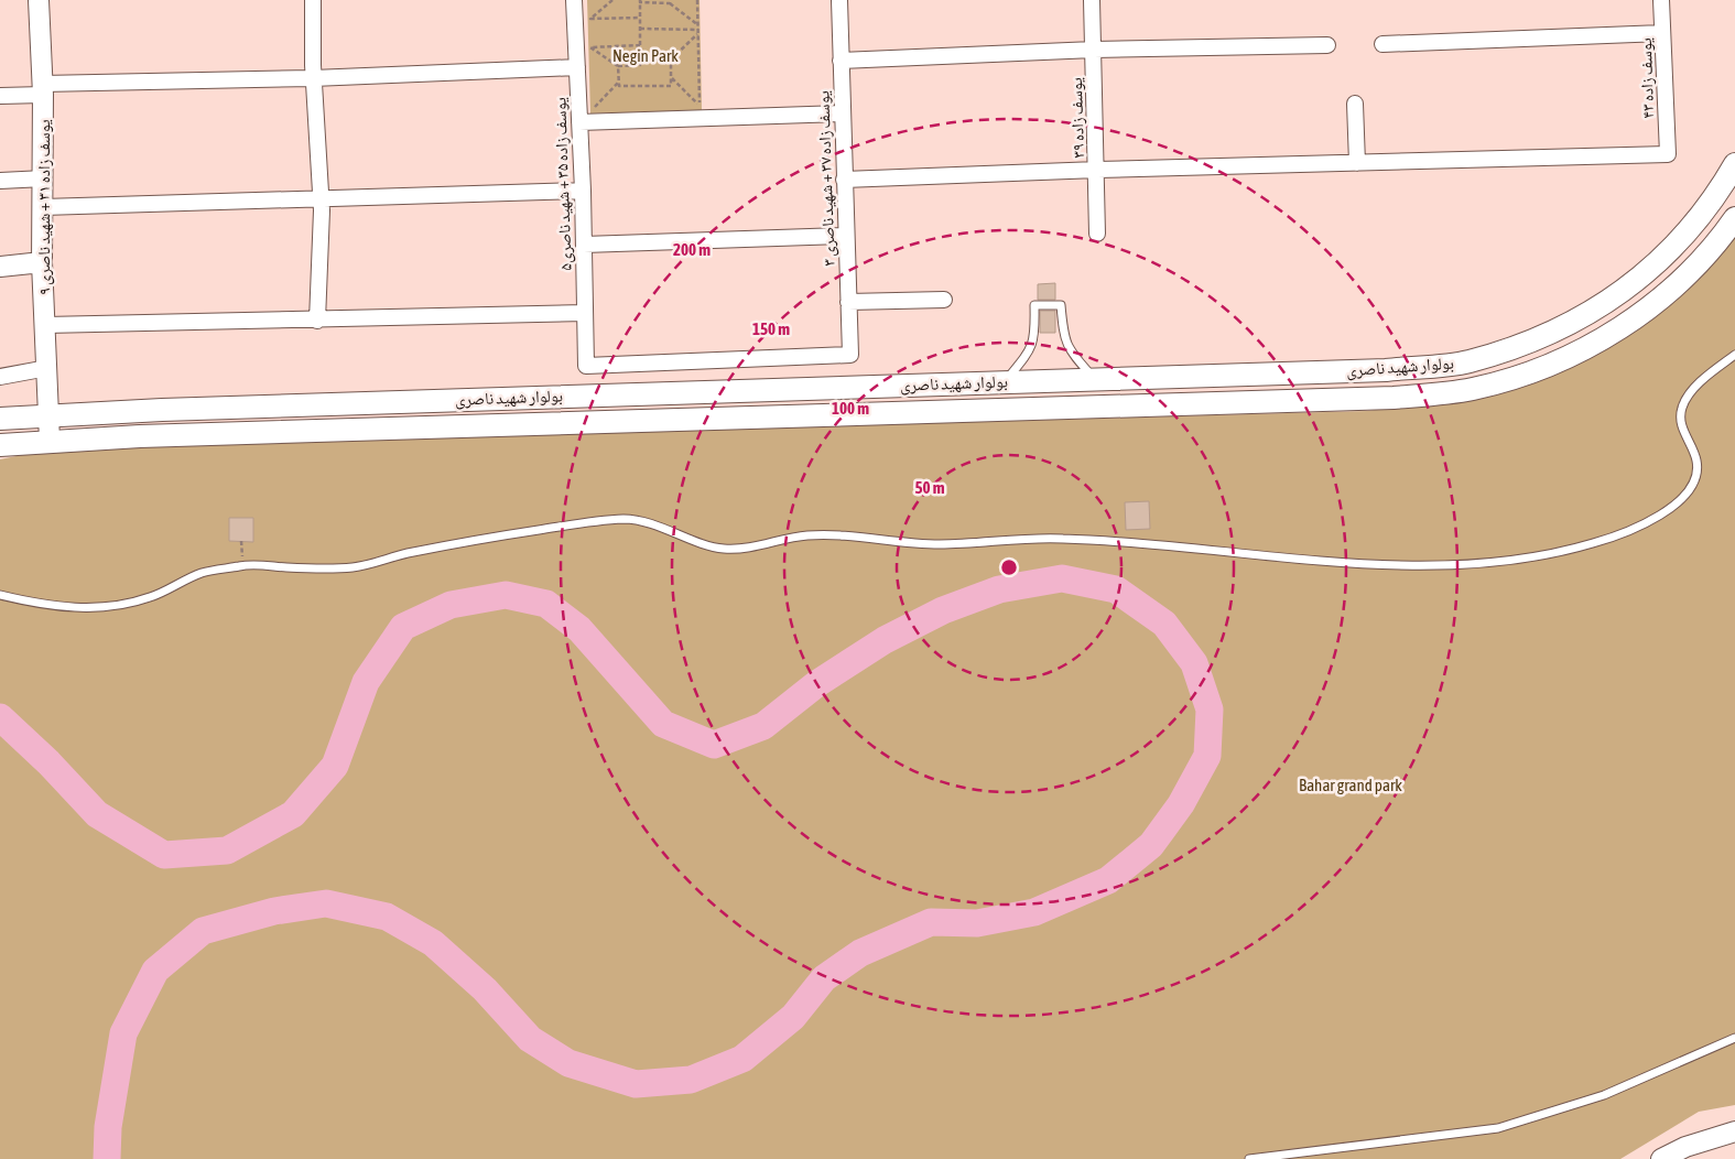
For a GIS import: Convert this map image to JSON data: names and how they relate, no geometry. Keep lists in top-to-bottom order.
{
  "streets": {
    "main road": ["بولوار شهید ناصری"],
    "street": [
      "یوسف زاده ۴۳",
      "یوسف زاده ۳۹",
      "یوسف زاده ۳۷ + شهید ناصری ۳",
      "یوسف زاده ۳۵ + شهید ناصری۵",
      "یوسف زاده ۳۱ + شهید ناصری ۹"
    ]
  },
  "crossings": [
    ["یوسف زاده ۳۷ + شهید ناصری ۳", "یوسف زاده ۳۵ + شهید ناصری۵"],
    ["یوسف زاده ۳۱ + شهید ناصری ۹", "بولوار شهید ناصری"]
  ],
  "parks": ["Negin Park", "Bahar grand park"],
  "rings": [
    "200 m",
    "150 m",
    "100 m",
    "50 m"
  ]
}
